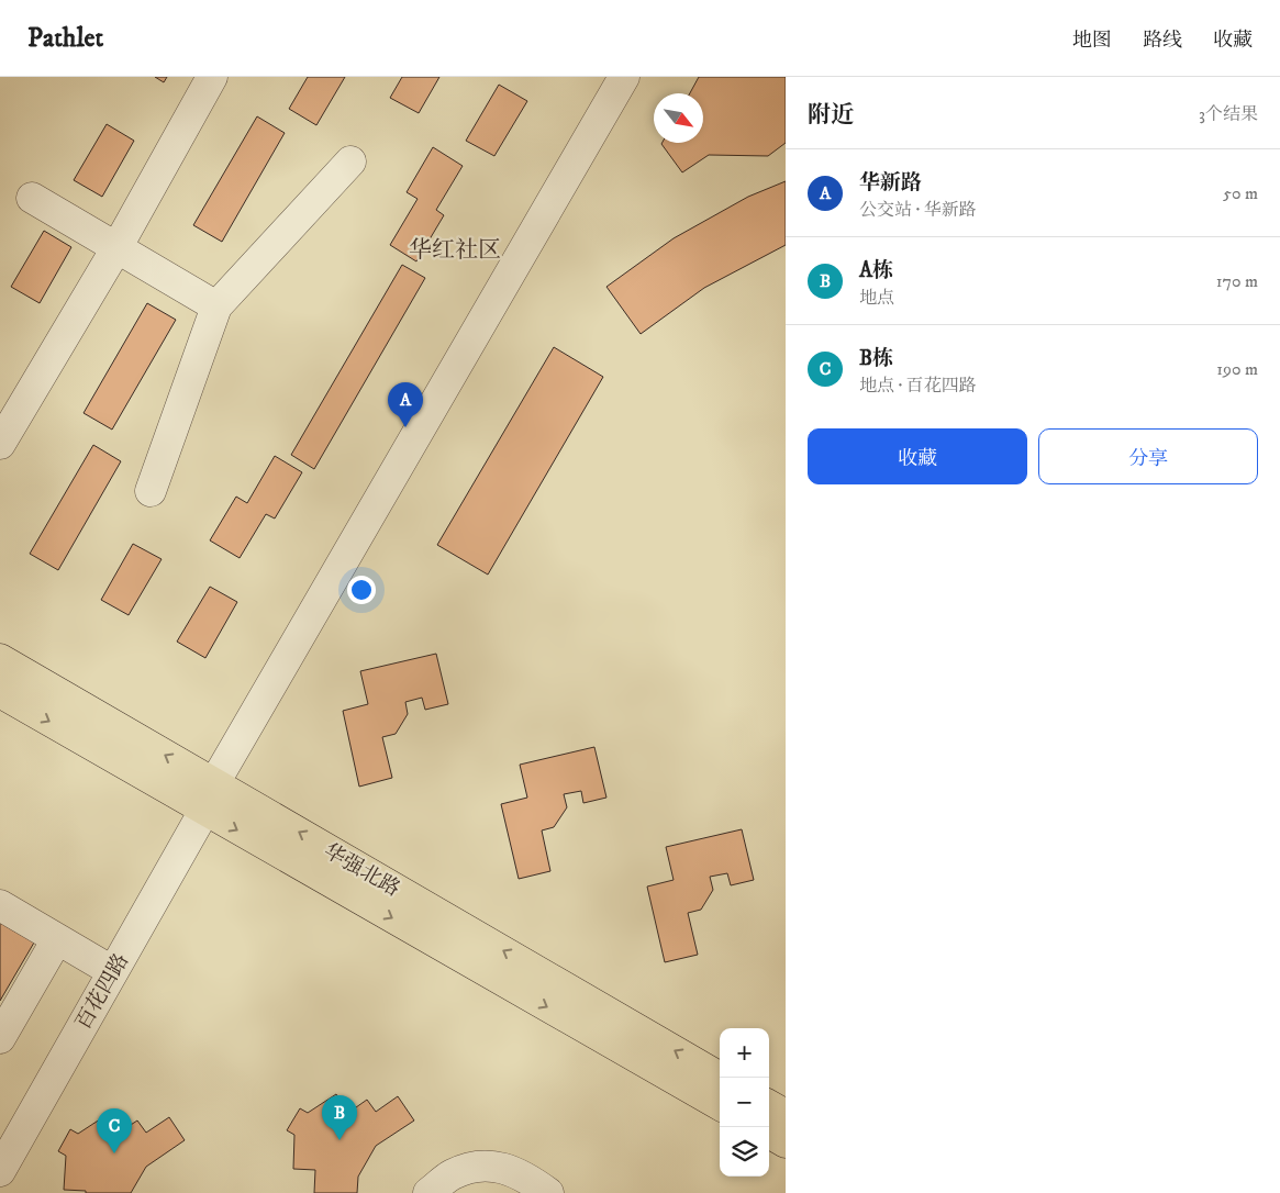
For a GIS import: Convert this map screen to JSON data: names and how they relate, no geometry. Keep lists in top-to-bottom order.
{
  "streets": {
    "main road": ["华强北路"],
    "street": ["百花四路"]
  },
  "crossings": [
    ["华强北路", "百花四路"]
  ],
  "districts": ["华红社区"],
  "north": "bottom right",
  "page": {
    "header": "Pathlet",
    "nav": ["地图", "路线", "收藏"],
    "heading": ["附近", "3个结果"],
    "list": [
      {
        "mark": "A",
        "name": "华新路",
        "note": "公交站 · 华新路",
        "value": "50 m"
      },
      {
        "mark": "B",
        "name": "A栋",
        "note": "地点",
        "value": "170 m"
      },
      {
        "mark": "C",
        "name": "B栋",
        "note": "地点 · 百花四路",
        "value": "190 m"
      }
    ],
    "pins": ["A", "B", "C"],
    "buttons": ["收藏", "分享"],
    "map_buttons": ["+", "−"]
  }
}
